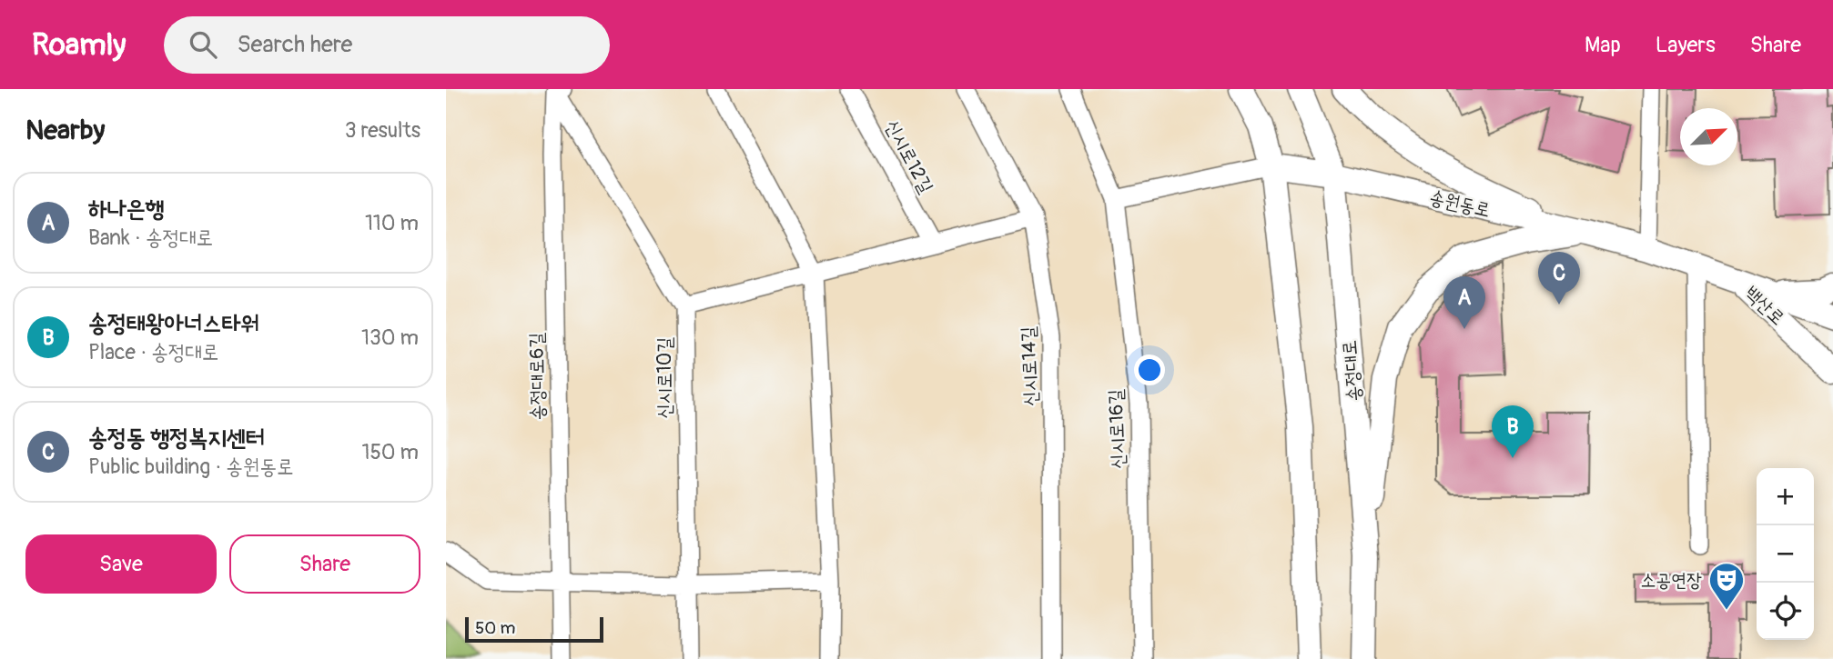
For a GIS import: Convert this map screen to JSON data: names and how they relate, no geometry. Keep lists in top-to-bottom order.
{
  "streets": {
    "street": [
      "신시로12길",
      "송원동로",
      "백산로",
      "신시로14길",
      "송정대로",
      "송정대로6길",
      "신시로10길",
      "신시로16길"
    ]
  },
  "crossings": [
    ["송원동로", "백산로"],
    ["송원동로", "송정대로"],
    ["송정대로6길", "신시로10길"]
  ],
  "places": {
    "theatre": ["소공연장"]
  },
  "scale_bar": "50 m",
  "north": "top right",
  "page": {
    "header": "Roamly",
    "search": "Search here",
    "nav": ["Map", "Layers", "Share"],
    "heading": ["Nearby", "3 results"],
    "list": [
      {
        "mark": "A",
        "name": "하나은행",
        "note": "Bank · 송정대로",
        "value": "110 m"
      },
      {
        "mark": "B",
        "name": "송정태왕아너스타워",
        "note": "Place · 송정대로",
        "value": "130 m"
      },
      {
        "mark": "C",
        "name": "송정동 행정복지센터",
        "note": "Public building · 송원동로",
        "value": "150 m"
      }
    ],
    "pins": ["C", "A", "B"],
    "map_buttons": ["+", "−"],
    "buttons": ["Save", "Share"],
    "scale": "50 m"
  }
}
